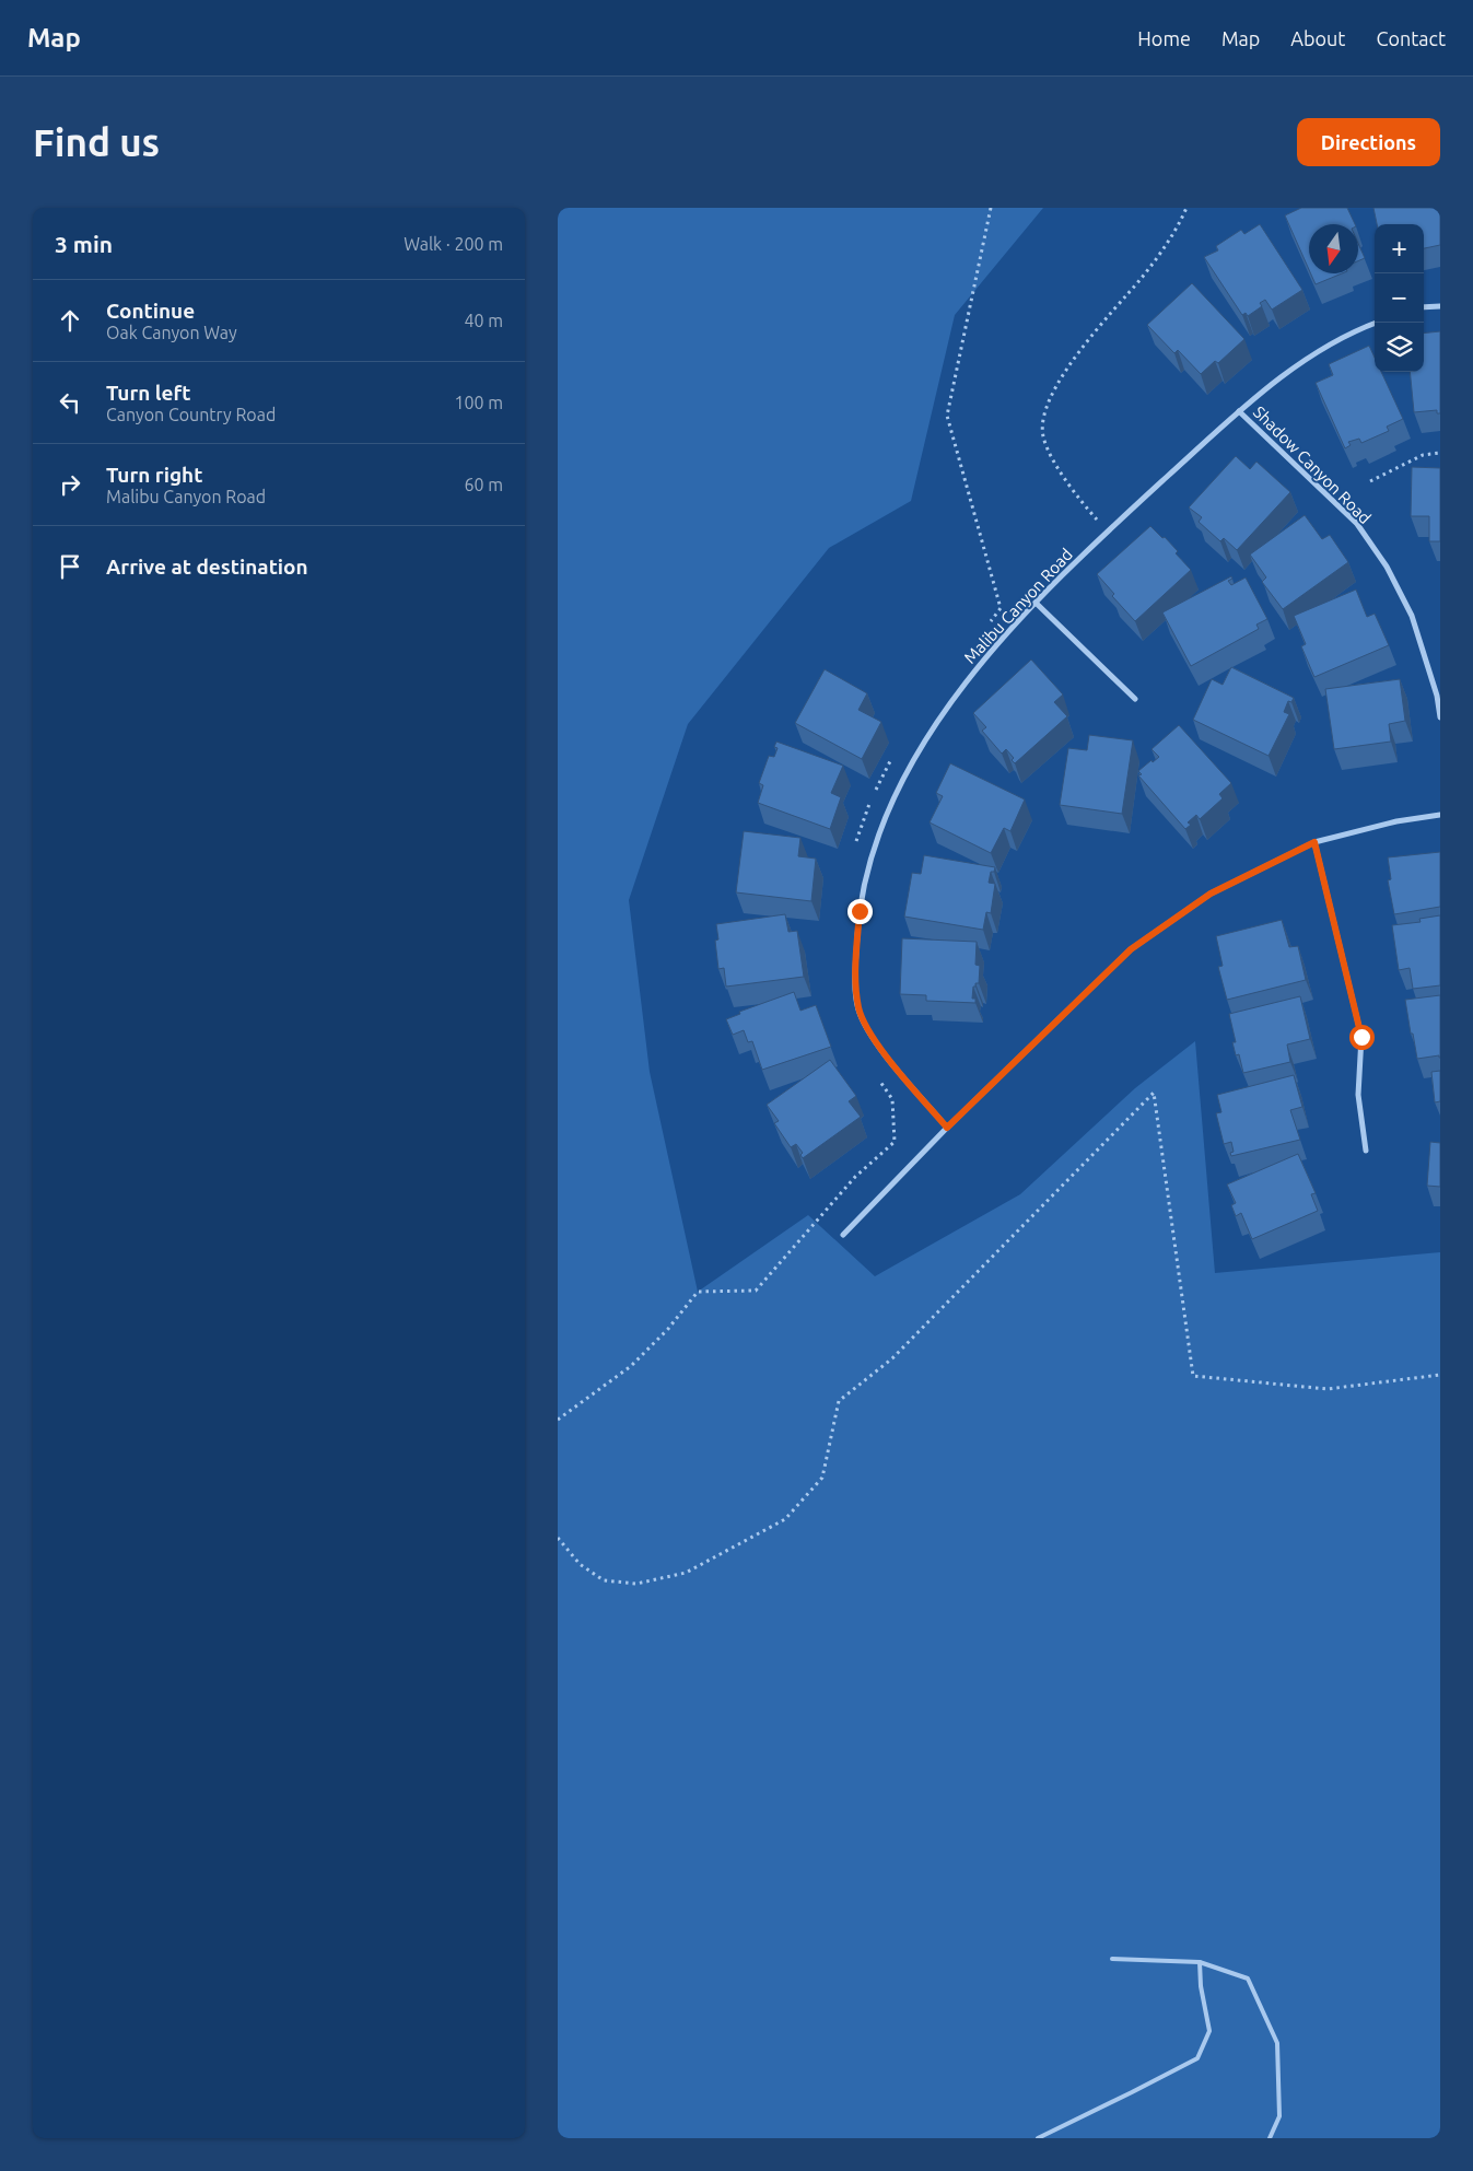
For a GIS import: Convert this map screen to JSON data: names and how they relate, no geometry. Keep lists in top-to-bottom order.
{
  "streets": {
    "street": ["Shadow Canyon Road", "Malibu Canyon Road"]
  },
  "crossings": [
    ["Shadow Canyon Road", "Malibu Canyon Road"]
  ],
  "north": "bottom",
  "page": {
    "header": "Map",
    "nav": [
      "Home",
      "Map",
      "About",
      "Contact"
    ],
    "buttons": "Directions",
    "title": "Find us",
    "heading": ["3 min", "Walk · 200 m"],
    "map_buttons": ["+", "−"],
    "list": [
      ["Continue", "Oak Canyon Way", "40 m"],
      ["Turn left", "Canyon Country Road", "100 m"],
      ["Turn right", "Malibu Canyon Road", "60 m"],
      "Arrive at destination"
    ]
  }
}
